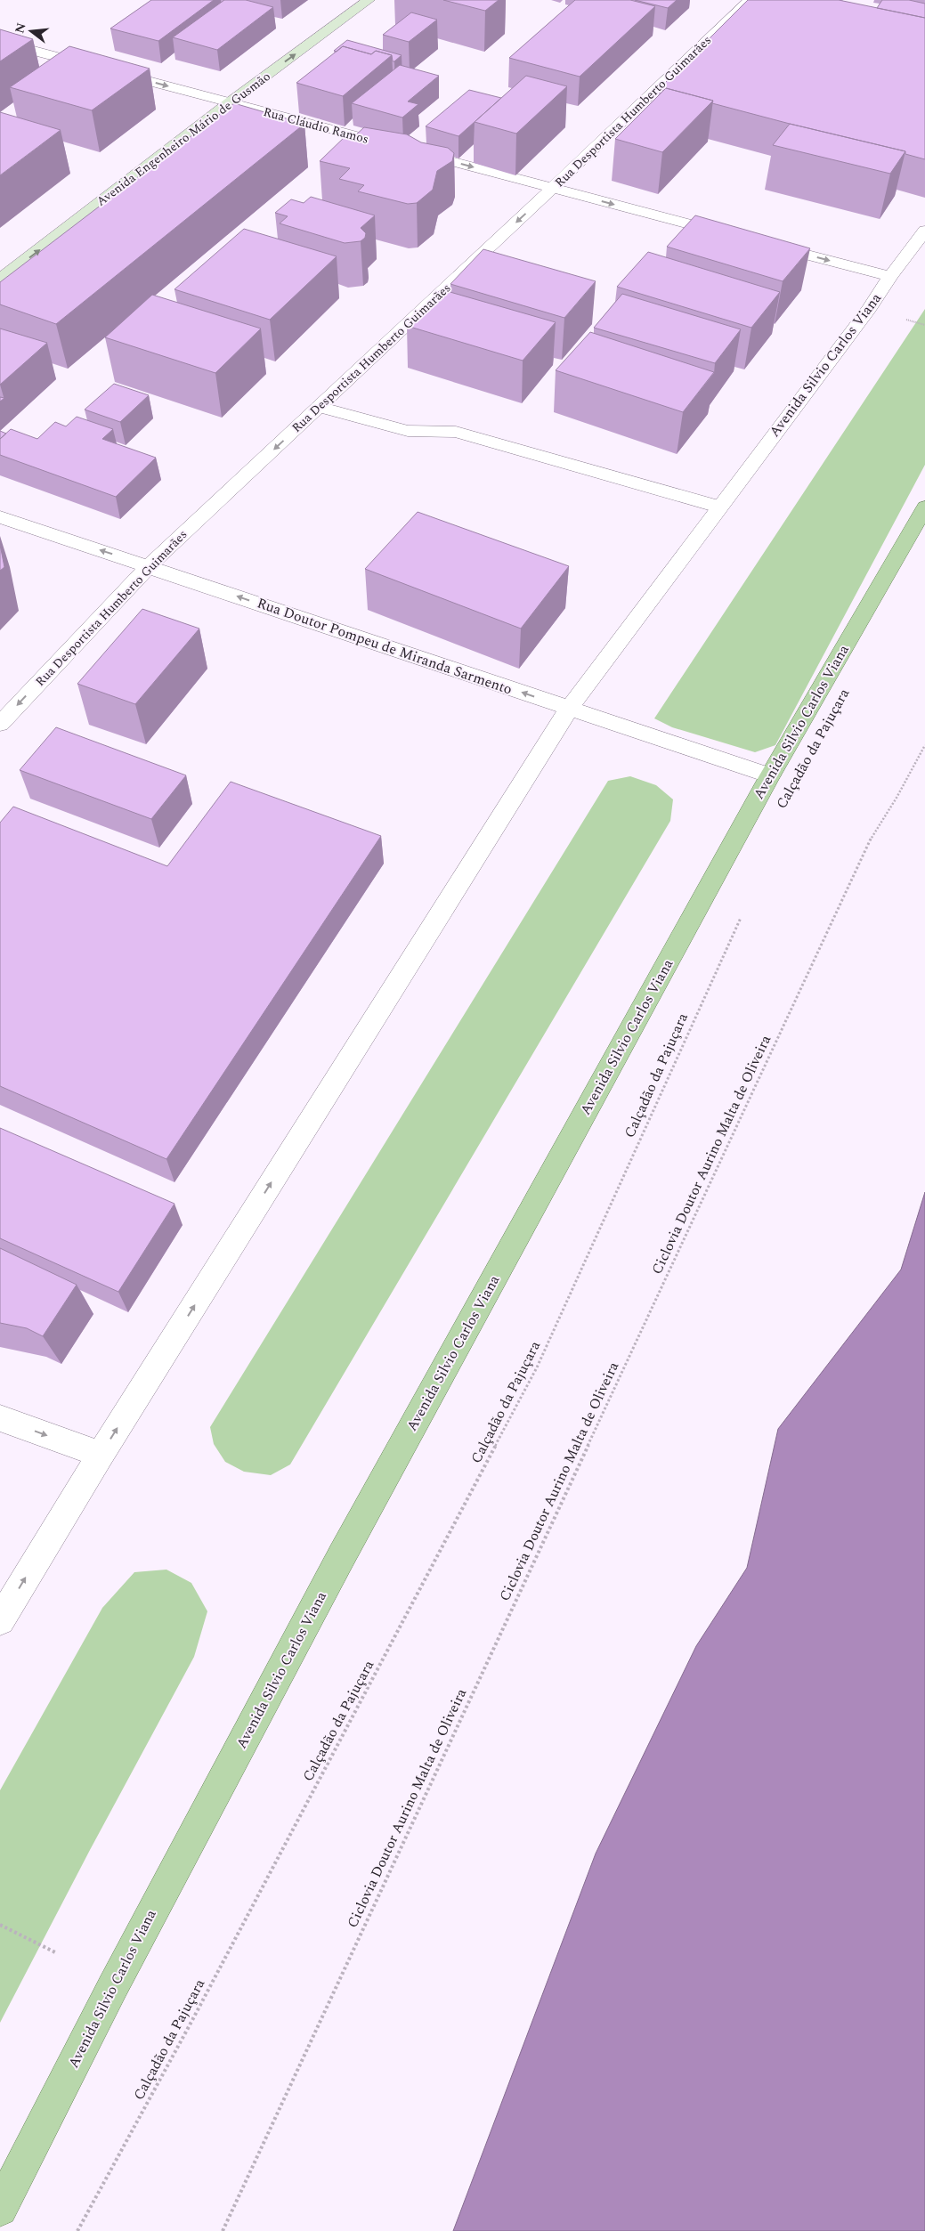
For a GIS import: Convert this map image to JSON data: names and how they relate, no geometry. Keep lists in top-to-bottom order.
{
  "streets": {
    "main road": ["Avenida Silvio Carlos Viana"],
    "street": [
      "Rua Desportista Humberto Guimarães",
      "Rua Cláudio Ramos",
      "Avenida Engenheiro Mário de Gusmão",
      "Rua Doutor Pompeu de Miranda Sarmento"
    ],
    "path": ["Calçadão da Pajuçara", "Ciclovia Doutor Aurino Malta de Oliveira"]
  },
  "crossings": [
    ["Rua Desportista Humberto Guimarães", "Rua Cláudio Ramos"],
    ["Rua Desportista Humberto Guimarães", "Rua Doutor Pompeu de Miranda Sarmento"],
    ["Rua Cláudio Ramos", "Avenida Engenheiro Mário de Gusmão"],
    ["Avenida Silvio Carlos Viana", "Rua Doutor Pompeu de Miranda Sarmento"]
  ],
  "one_way": [
    "Rua Desportista Humberto Guimarães",
    "Rua Cláudio Ramos",
    "Avenida Engenheiro Mário de Gusmão",
    "Rua Doutor Pompeu de Miranda Sarmento"
  ],
  "north": "left"
}
